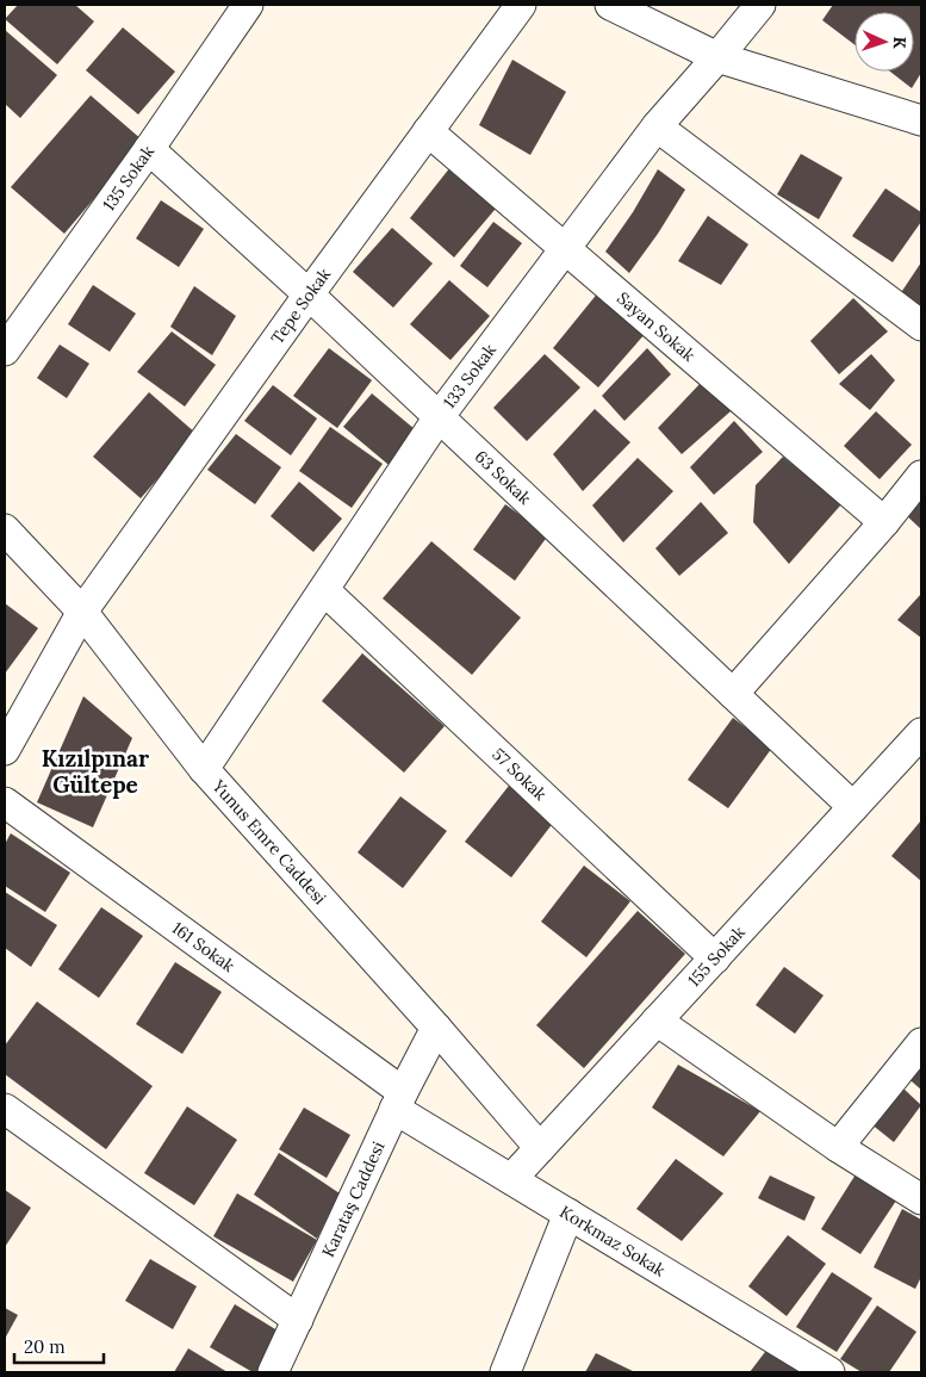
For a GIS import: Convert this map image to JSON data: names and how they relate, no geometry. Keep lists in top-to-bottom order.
{
  "streets": {
    "street": [
      "135 Sokak",
      "Tepe Sokak",
      "Sayan Sokak",
      "133 Sokak",
      "63 Sokak",
      "57 Sokak",
      "Yunus Emre Caddesi",
      "161 Sokak",
      "155 Sokak",
      "Karataş Caddesi",
      "Korkmaz Sokak"
    ]
  },
  "crossings": [
    ["135 Sokak", "63 Sokak"],
    ["Tepe Sokak", "Sayan Sokak"],
    ["Tepe Sokak", "63 Sokak"],
    ["Tepe Sokak", "Yunus Emre Caddesi"],
    ["Sayan Sokak", "133 Sokak"],
    ["133 Sokak", "63 Sokak"],
    ["133 Sokak", "57 Sokak"],
    ["133 Sokak", "Yunus Emre Caddesi"],
    ["63 Sokak", "155 Sokak"],
    ["57 Sokak", "155 Sokak"],
    ["Yunus Emre Caddesi", "155 Sokak"],
    ["Yunus Emre Caddesi", "Karataş Caddesi"],
    ["161 Sokak", "Karataş Caddesi"],
    ["161 Sokak", "Korkmaz Sokak"],
    ["155 Sokak", "Korkmaz Sokak"],
    ["Karataş Caddesi", "Korkmaz Sokak"]
  ],
  "districts": ["Kızılpınar Gültepe"],
  "scale_bar": "20 m",
  "north": "right"
}
